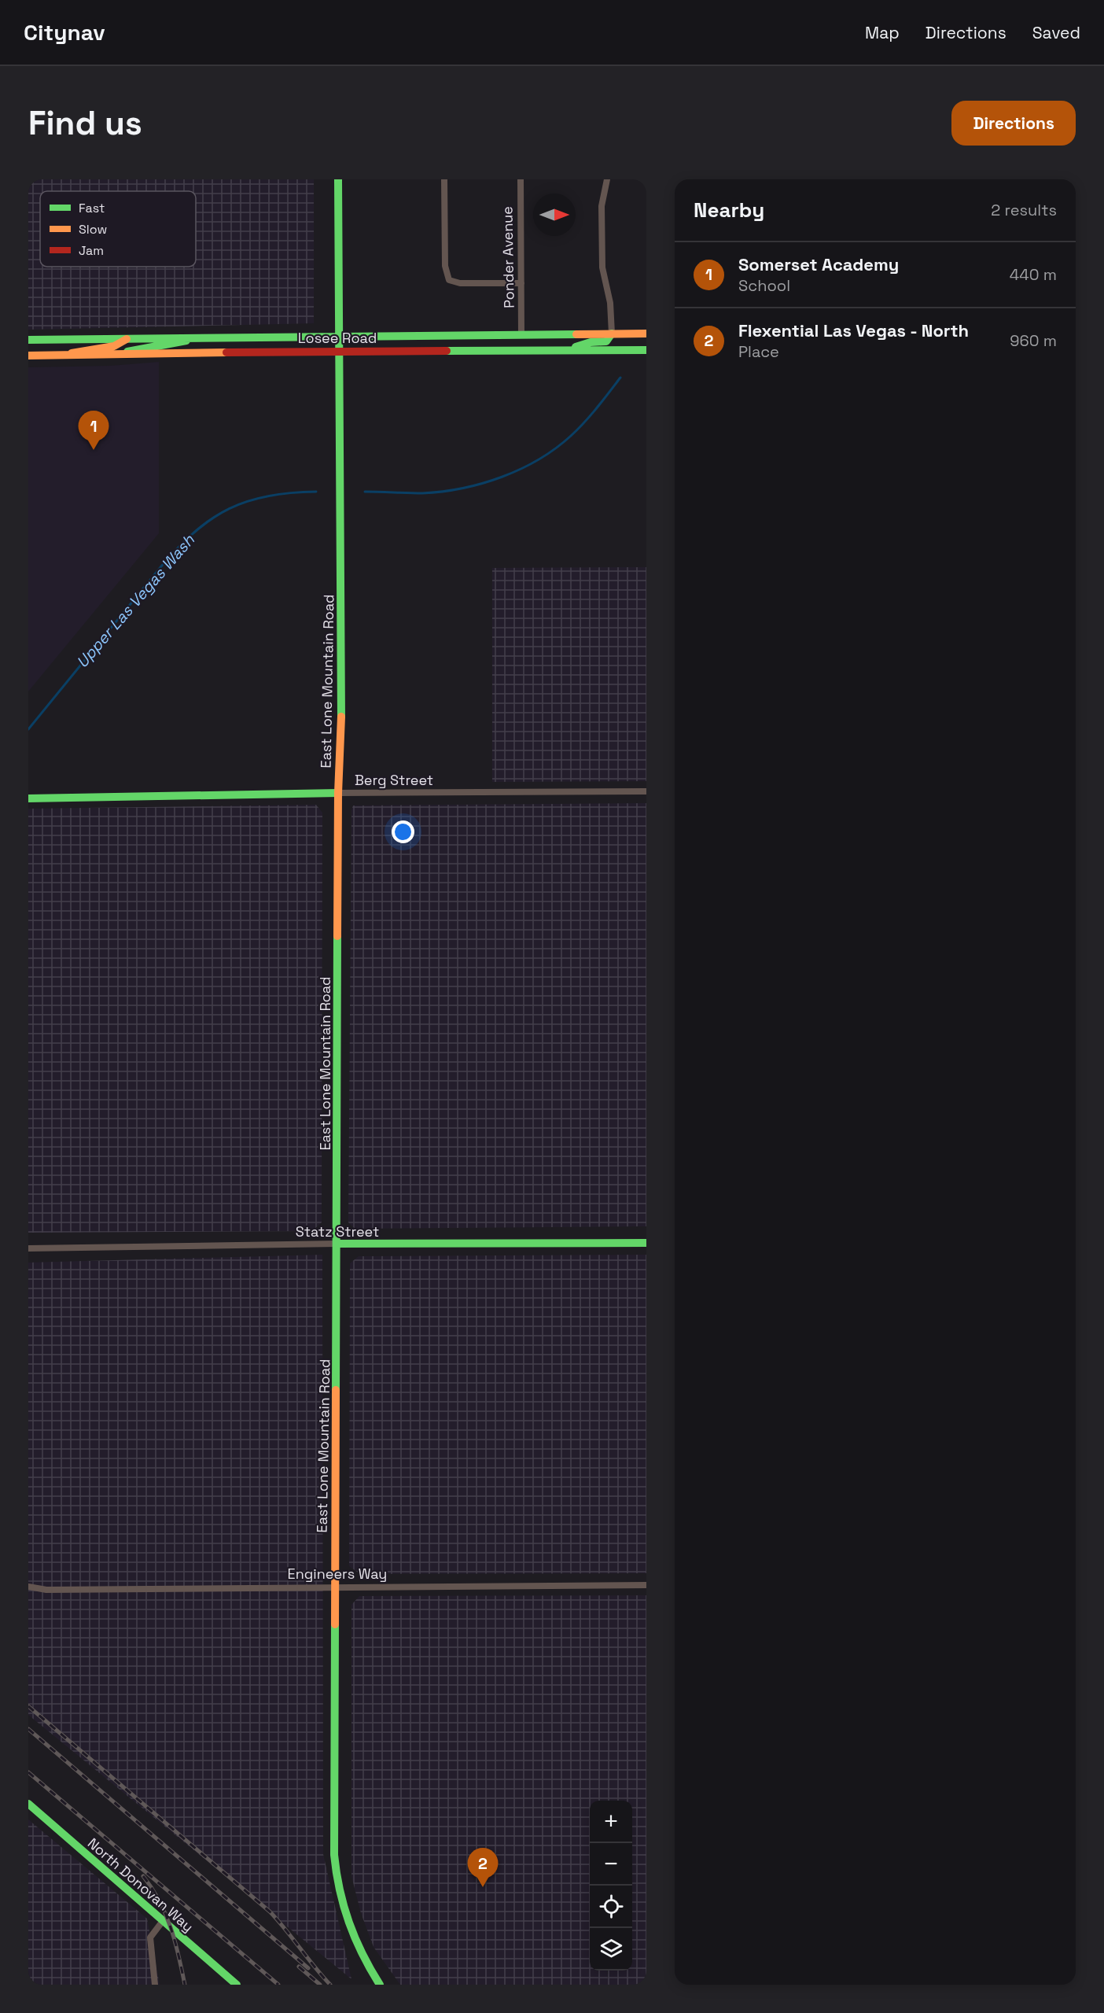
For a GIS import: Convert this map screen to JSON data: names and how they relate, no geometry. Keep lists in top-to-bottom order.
{
  "streets": {
    "street": [
      "Ponder Avenue",
      "Losee Road",
      "East Lone Mountain Road",
      "Berg Street",
      "Statz Street",
      "Engineers Way",
      "North Donovan Way"
    ]
  },
  "crossings": [
    ["Ponder Avenue", "Losee Road"],
    ["Losee Road", "East Lone Mountain Road"],
    ["East Lone Mountain Road", "Berg Street"],
    ["East Lone Mountain Road", "Statz Street"],
    ["East Lone Mountain Road", "Engineers Way"]
  ],
  "water": ["Upper Las Vegas Wash"],
  "legend": ["Fast", "Slow", "Jam"],
  "north": "right",
  "page": {
    "header": "Citynav",
    "nav": ["Map", "Directions", "Saved"],
    "buttons": "Directions",
    "title": "Find us",
    "heading": ["Nearby", "2 results"],
    "list": [
      {
        "mark": "1",
        "name": "Somerset Academy",
        "note": "School",
        "value": "440 m"
      },
      {
        "mark": "2",
        "name": "Flexential Las Vegas - North",
        "note": "Place",
        "value": "960 m"
      }
    ],
    "pins": ["1", "2"],
    "map_buttons": ["+", "−"]
  }
}
